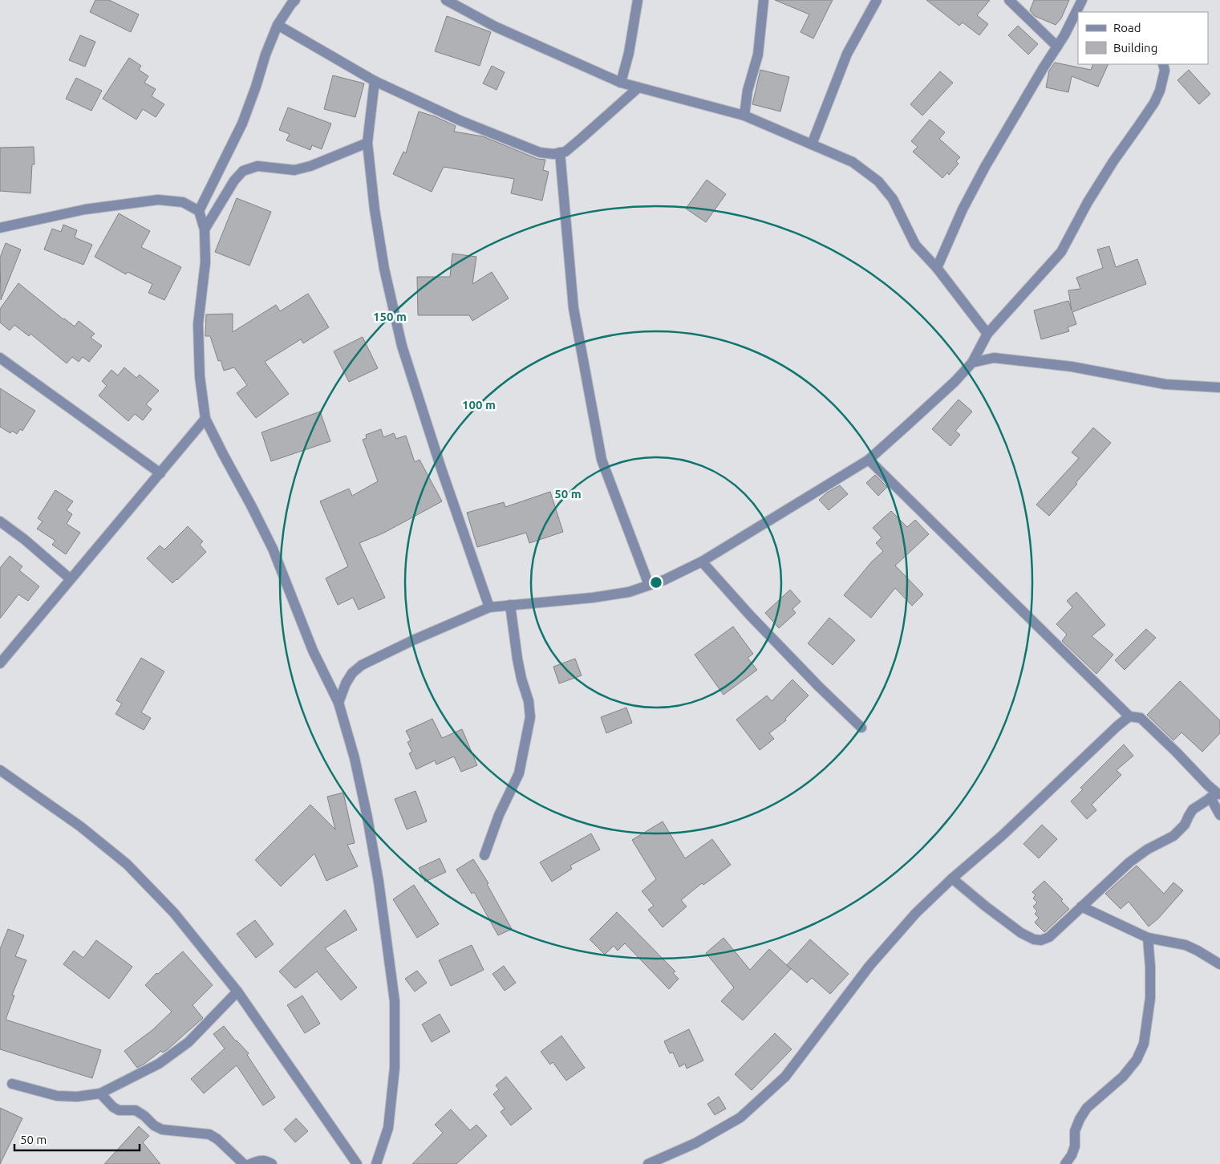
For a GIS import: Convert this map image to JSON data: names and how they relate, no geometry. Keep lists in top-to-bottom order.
{
  "legend": ["Road", "Building"],
  "scale_bar": "50 m",
  "rings": ["150 m", "100 m", "50 m"]
}
